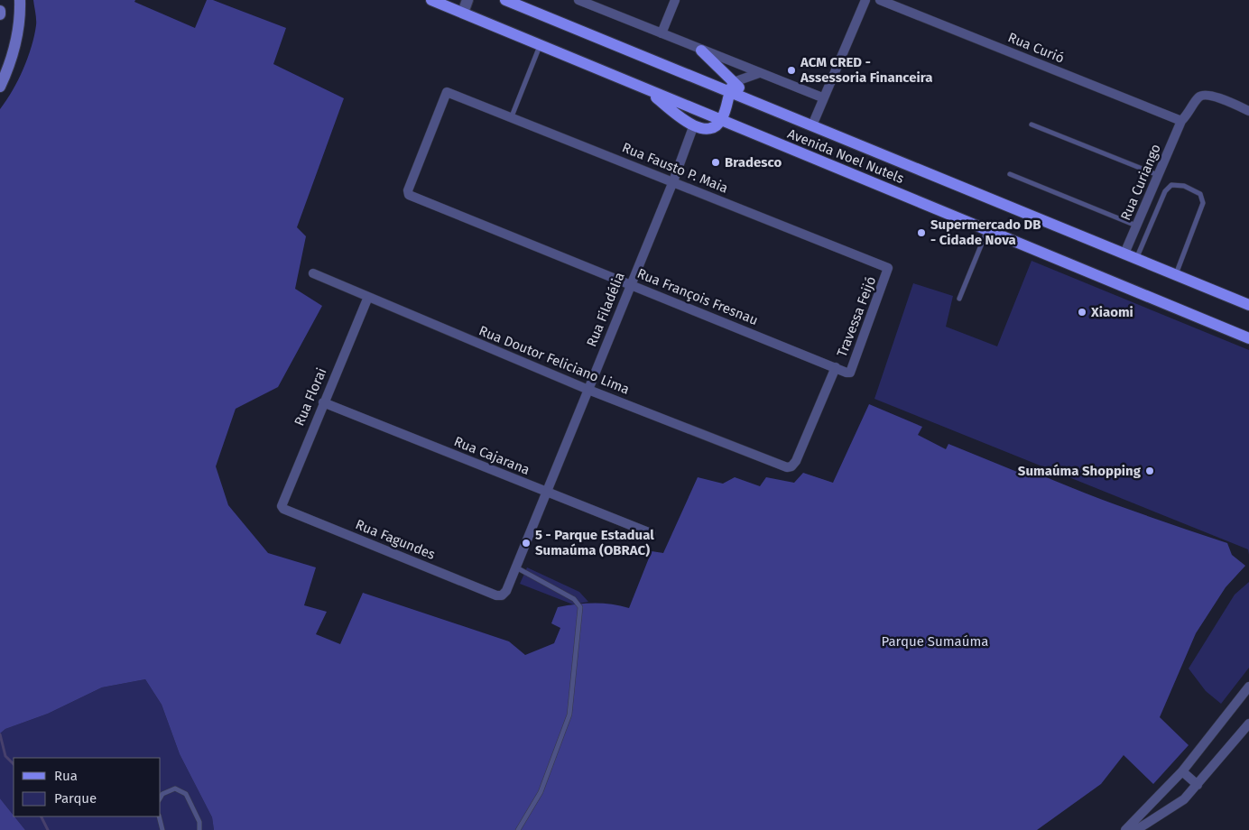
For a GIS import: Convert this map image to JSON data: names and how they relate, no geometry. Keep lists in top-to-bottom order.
{
  "streets": {
    "main road": ["Avenida Noel Nutels"],
    "street": [
      "Rua Curió",
      "Rua Fausto P. Maia",
      "Rua Curiango",
      "Rua François Fresnau",
      "Rua Filadélia",
      "Travessa Feijó",
      "Rua Doutor Feliciano Lima",
      "Rua Florai",
      "Rua Cajarana",
      "Rua Fagundes"
    ]
  },
  "crossings": [
    ["Rua Curió", "Rua Curiango"],
    ["Avenida Noel Nutels", "Rua Curiango"],
    ["Rua Fausto P. Maia", "Rua François Fresnau"],
    ["Rua Fausto P. Maia", "Rua Filadélia"],
    ["Rua Fausto P. Maia", "Travessa Feijó"],
    ["Rua François Fresnau", "Rua Filadélia"],
    ["Rua François Fresnau", "Travessa Feijó"],
    ["Rua François Fresnau", "Rua Doutor Feliciano Lima"],
    ["Rua Filadélia", "Rua Doutor Feliciano Lima"],
    ["Rua Filadélia", "Rua Cajarana"],
    ["Rua Filadélia", "Rua Fagundes"],
    ["Rua Doutor Feliciano Lima", "Rua Florai"],
    ["Rua Florai", "Rua Cajarana"],
    ["Rua Florai", "Rua Fagundes"]
  ],
  "parks": ["Parque Sumaúma"],
  "places": [
    "ACM CRED - Assessoria Financeira",
    "Bradesco",
    "Supermercado DB - Cidade Nova",
    "Xiaomi",
    "Sumaúma Shopping",
    "5 - Parque Estadual Sumaúma (OBRAC)"
  ],
  "legend": ["Rua", "Parque"]
}
